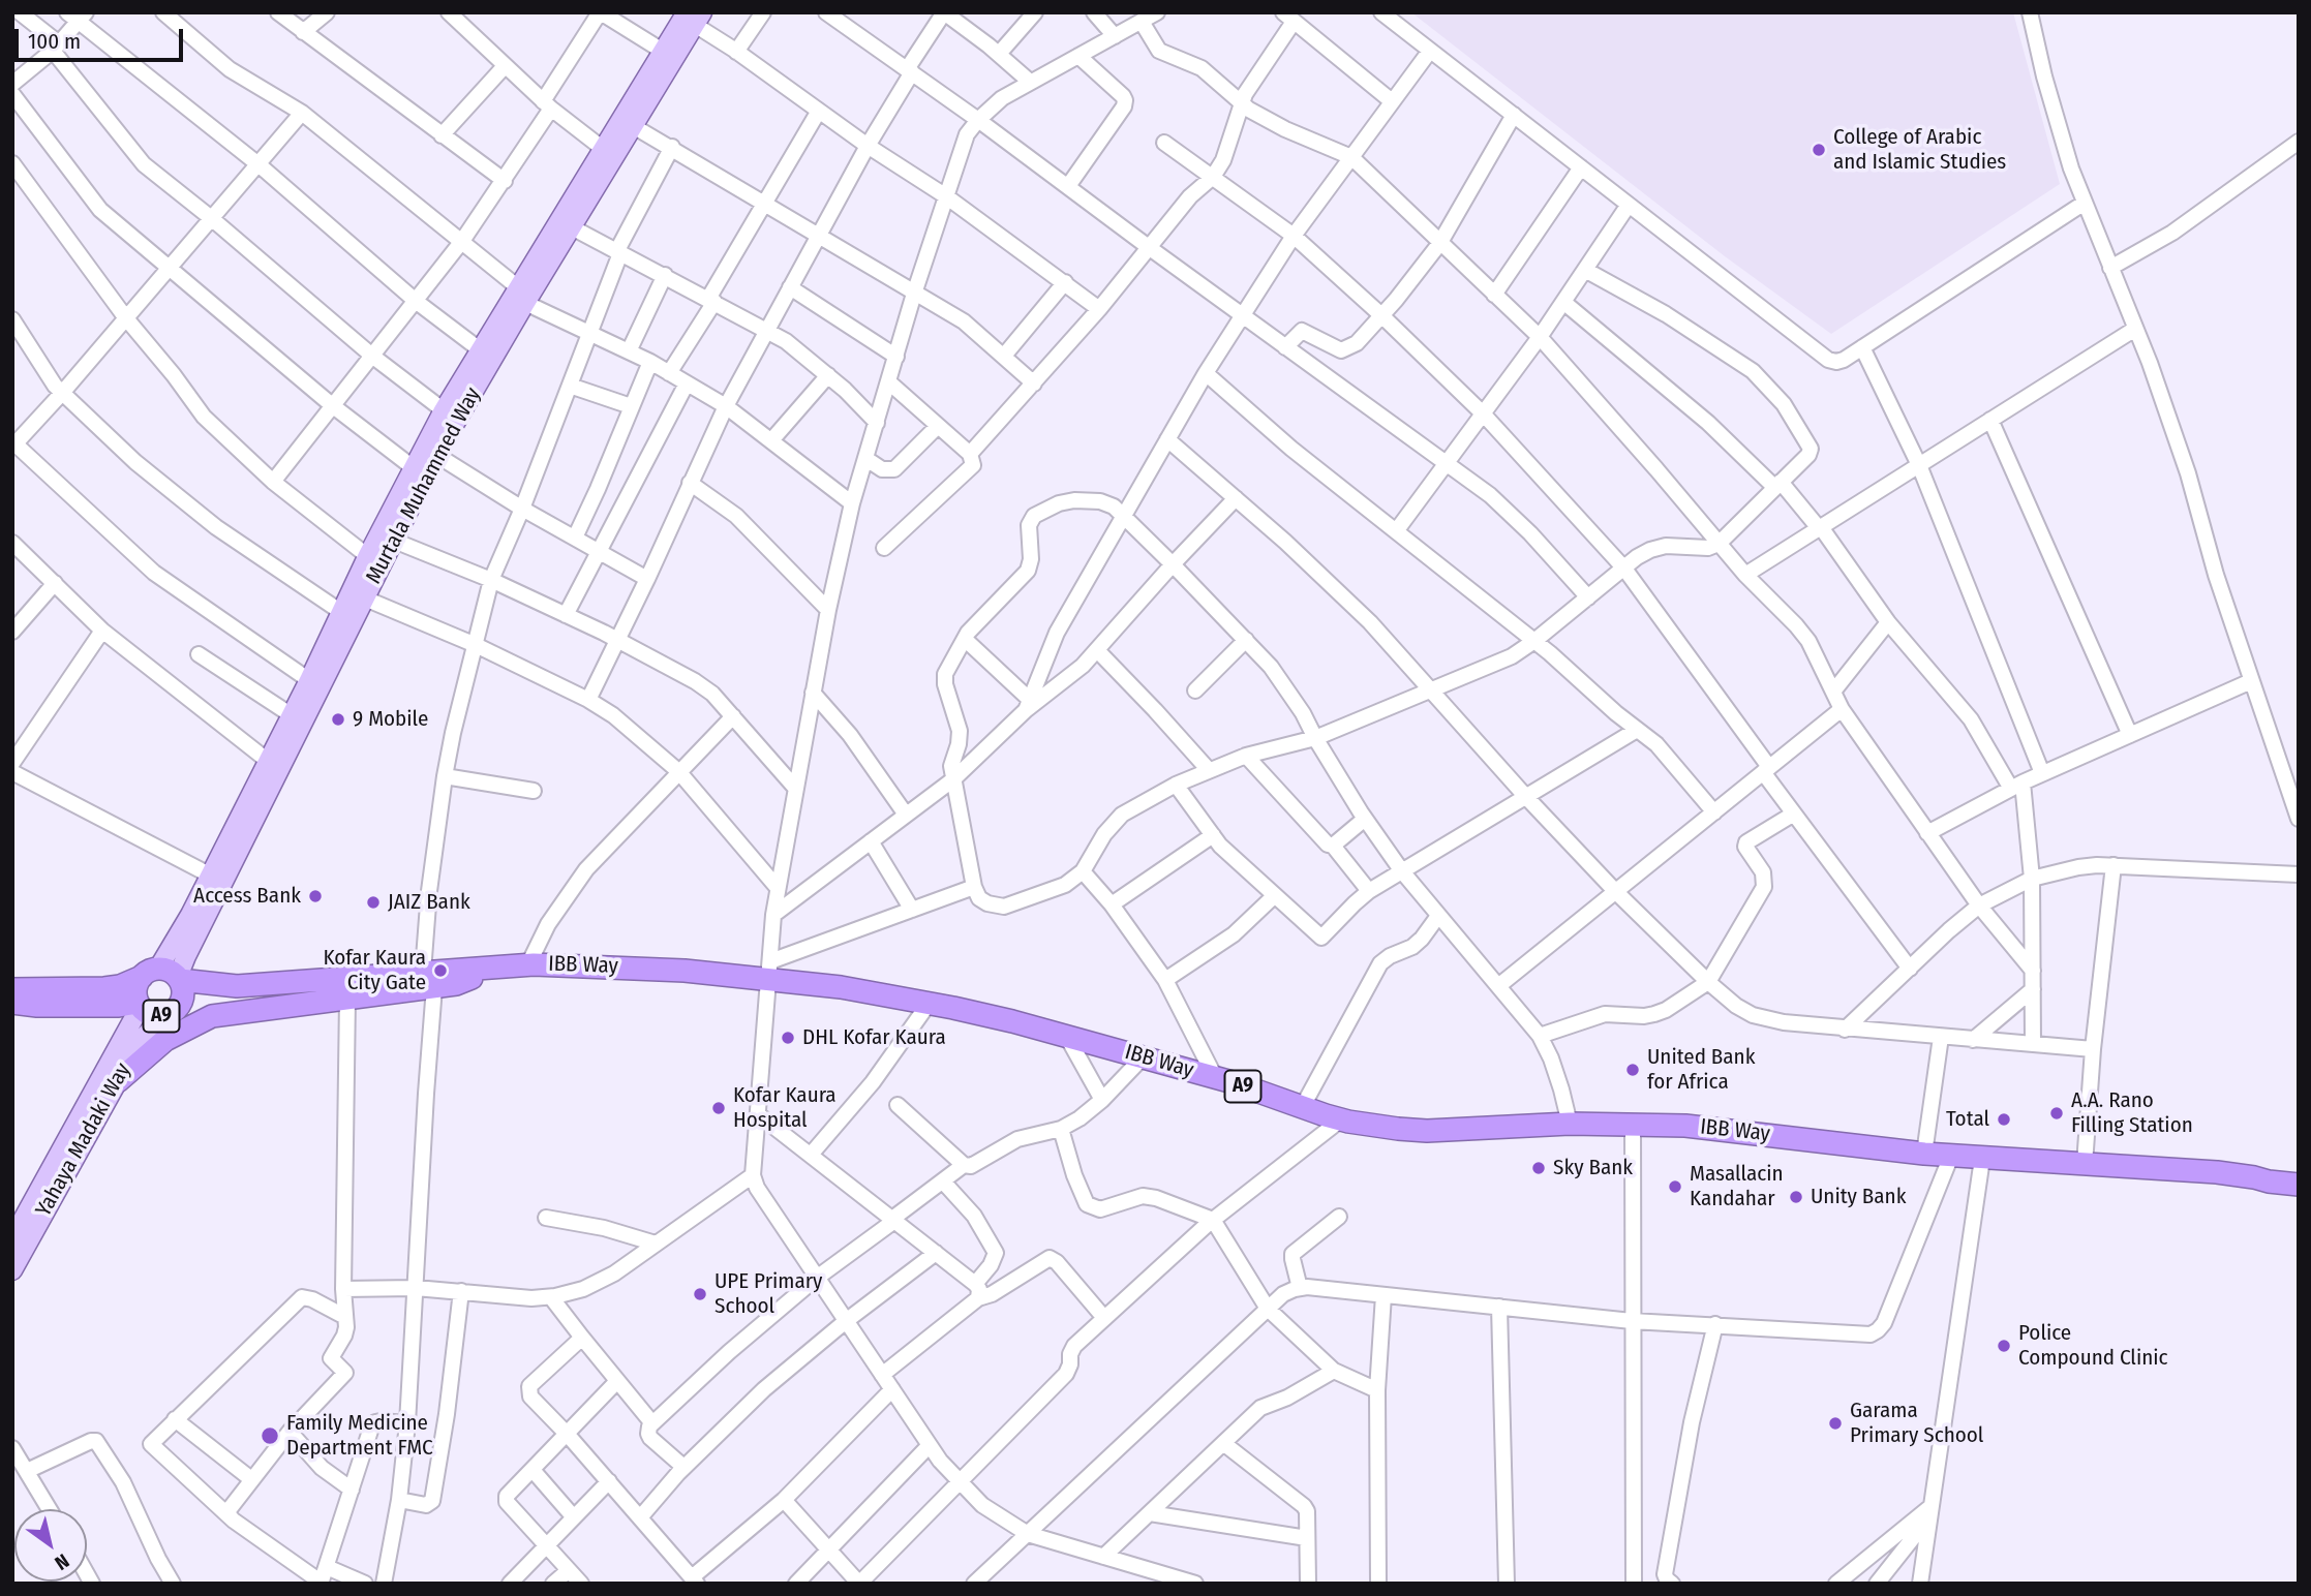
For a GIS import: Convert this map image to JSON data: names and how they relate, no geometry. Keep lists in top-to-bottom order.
{
  "streets": {
    "highway": ["IBB Way", "A9"],
    "main road": ["Murtala Muhammed Way", "Yahaya Madaki Way"]
  },
  "crossings": [
    ["Murtala Muhammed Way", "IBB Way"],
    ["Murtala Muhammed Way", "A9"],
    ["Murtala Muhammed Way", "Yahaya Madaki Way"],
    ["IBB Way", "A9"],
    ["IBB Way", "Yahaya Madaki Way"],
    ["A9", "Yahaya Madaki Way"]
  ],
  "places": [
    "College of Arabic and Islamic Studies",
    "9 Mobile",
    "Access Bank",
    "JAIZ Bank",
    "Kofar Kaura City Gate",
    "DHL Kofar Kaura",
    "United Bank for Africa",
    "Kofar Kaura Hospital",
    "A.A. Rano Filling Station",
    "Total",
    "Sky Bank",
    "Masallacin Kandahar",
    "Unity Bank",
    "UPE Primary School",
    "Police Compound Clinic",
    "Garama Primary School",
    "Family Medicine Department FMC"
  ],
  "scale_bar": "100 m",
  "north": "bottom right"
}
